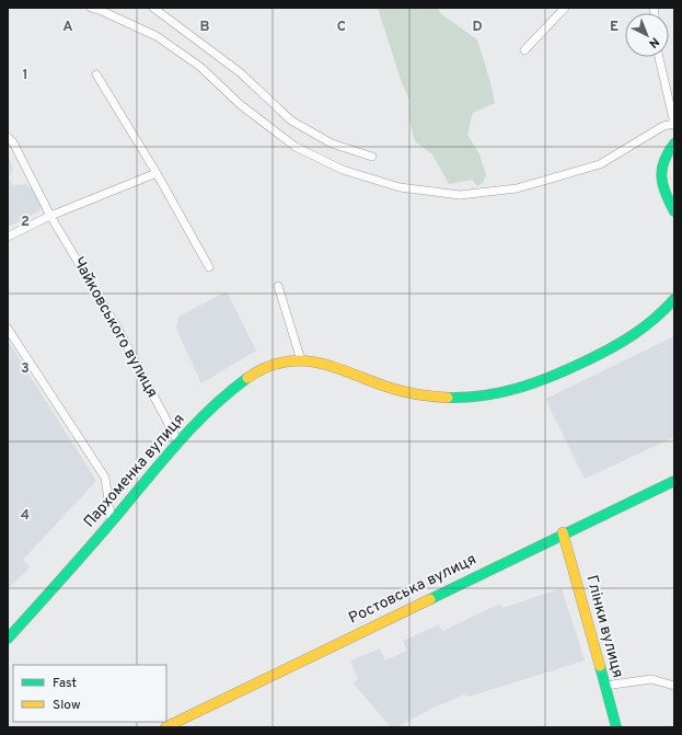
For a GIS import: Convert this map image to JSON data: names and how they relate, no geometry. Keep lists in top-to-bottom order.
{
  "streets": {
    "main road": ["Пархоменка вулиця", "Ростовська вулиця", "Глінки вулиця"],
    "street": ["Чайковського вулиця"]
  },
  "crossings": [
    ["Чайковського вулиця", "Пархоменка вулиця"],
    ["Ростовська вулиця", "Глінки вулиця"]
  ],
  "legend": ["Fast", "Slow"],
  "north": "bottom right",
  "grid": {
    "columns": [
      "A",
      "B",
      "C",
      "D",
      "E"
    ],
    "rows": [
      "1",
      "2",
      "3",
      "4"
    ]
  }
}
